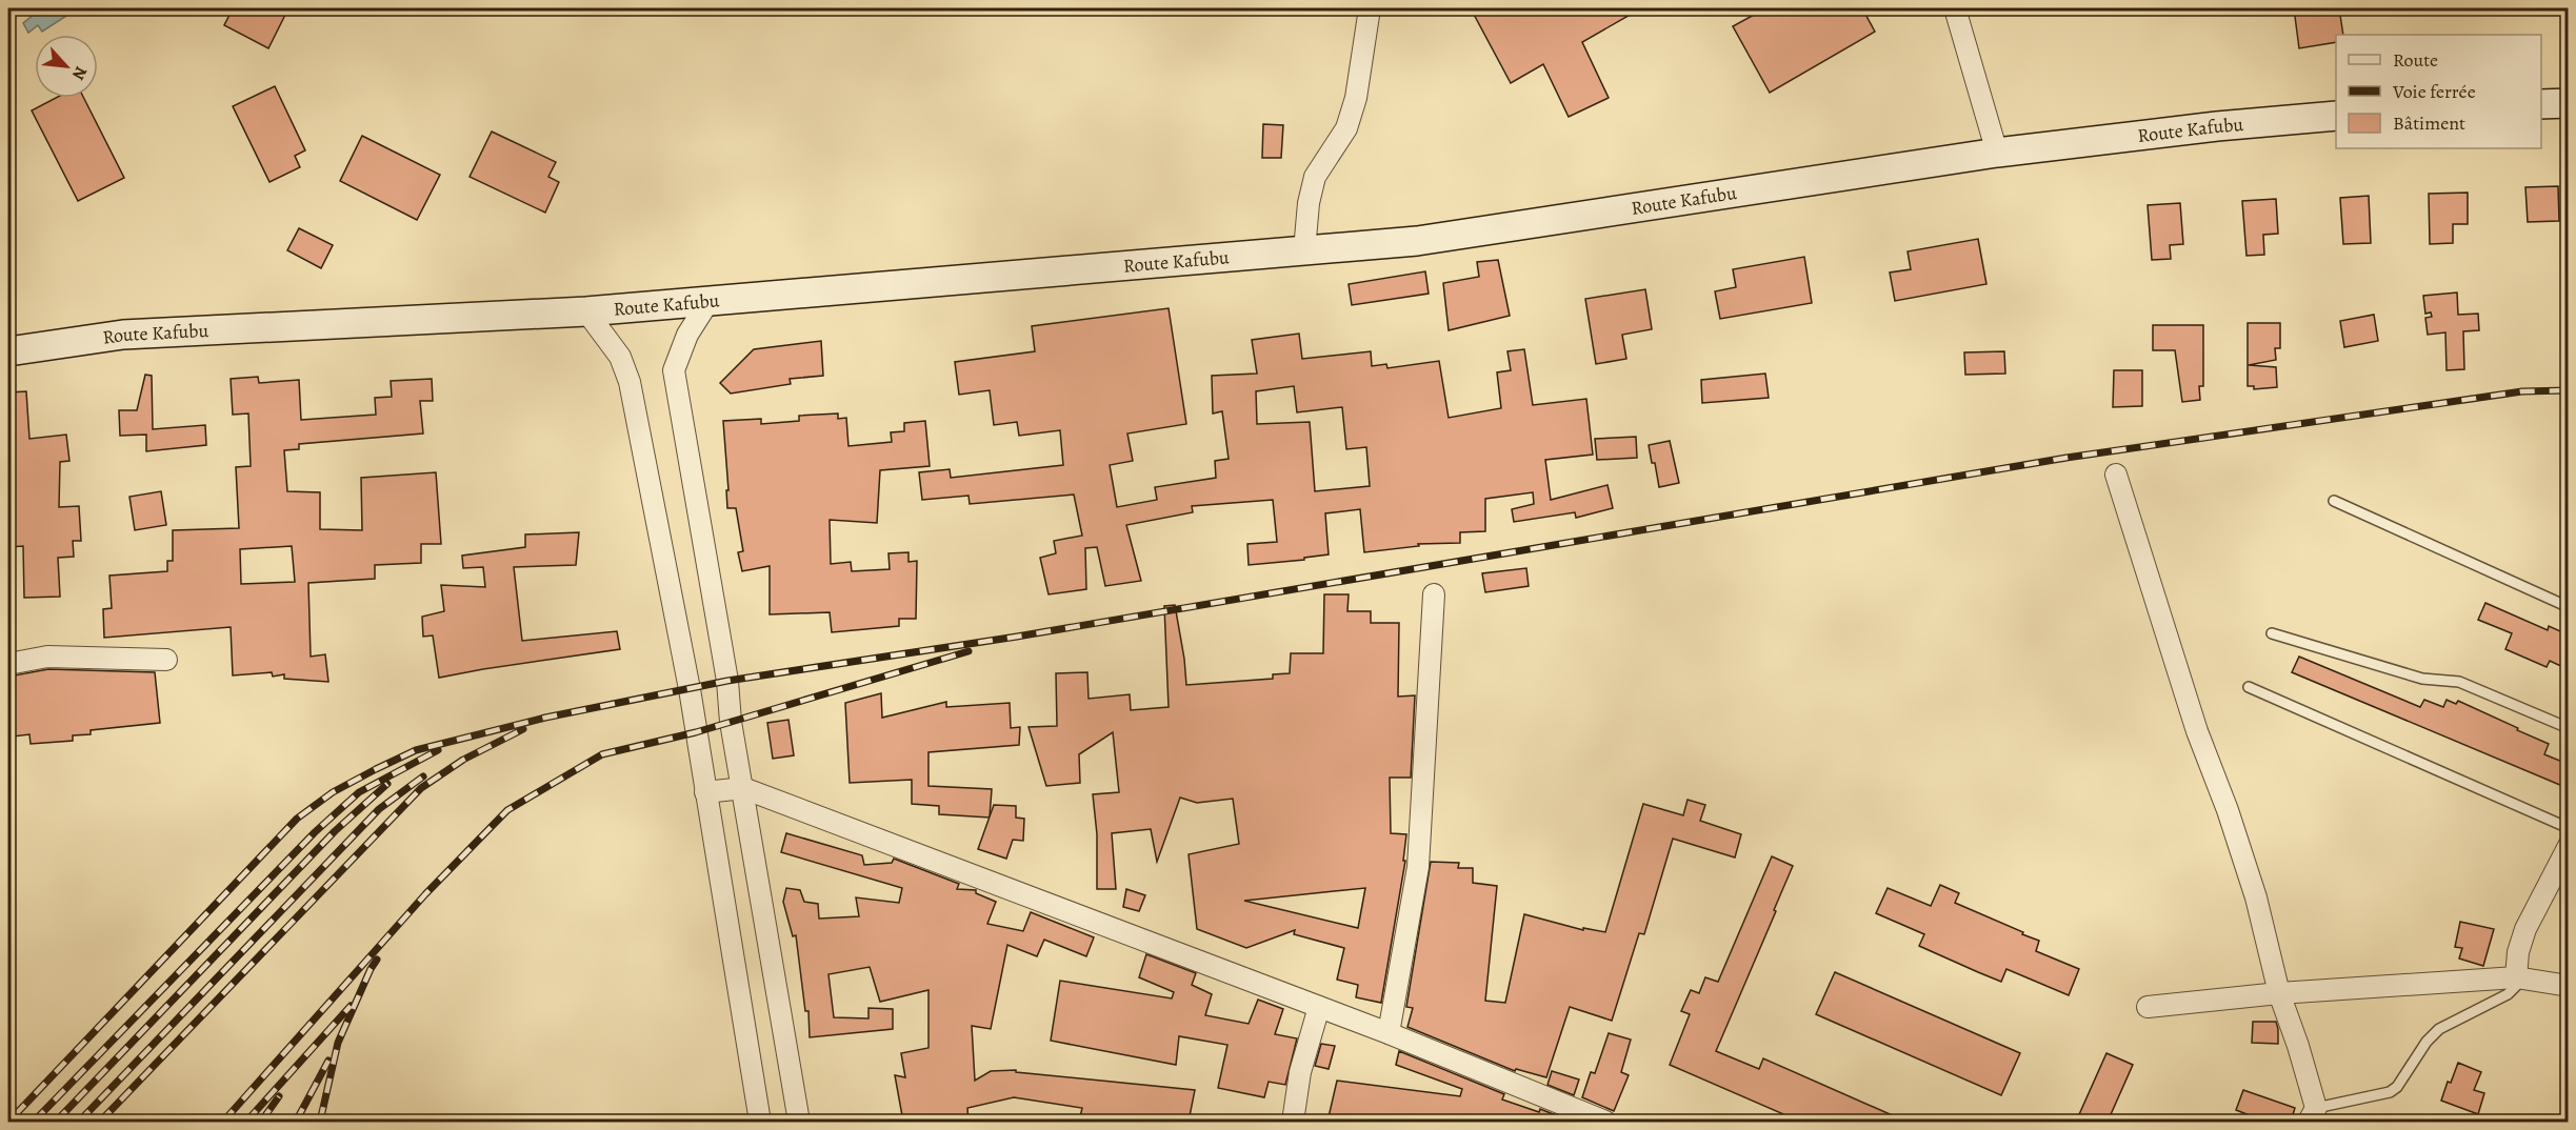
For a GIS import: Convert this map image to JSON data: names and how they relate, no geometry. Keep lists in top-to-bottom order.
{
  "streets": {
    "main road": ["Route Kafubu"]
  },
  "legend": ["Route", "Voie ferrée", "Bâtiment"],
  "north": "bottom right"
}
